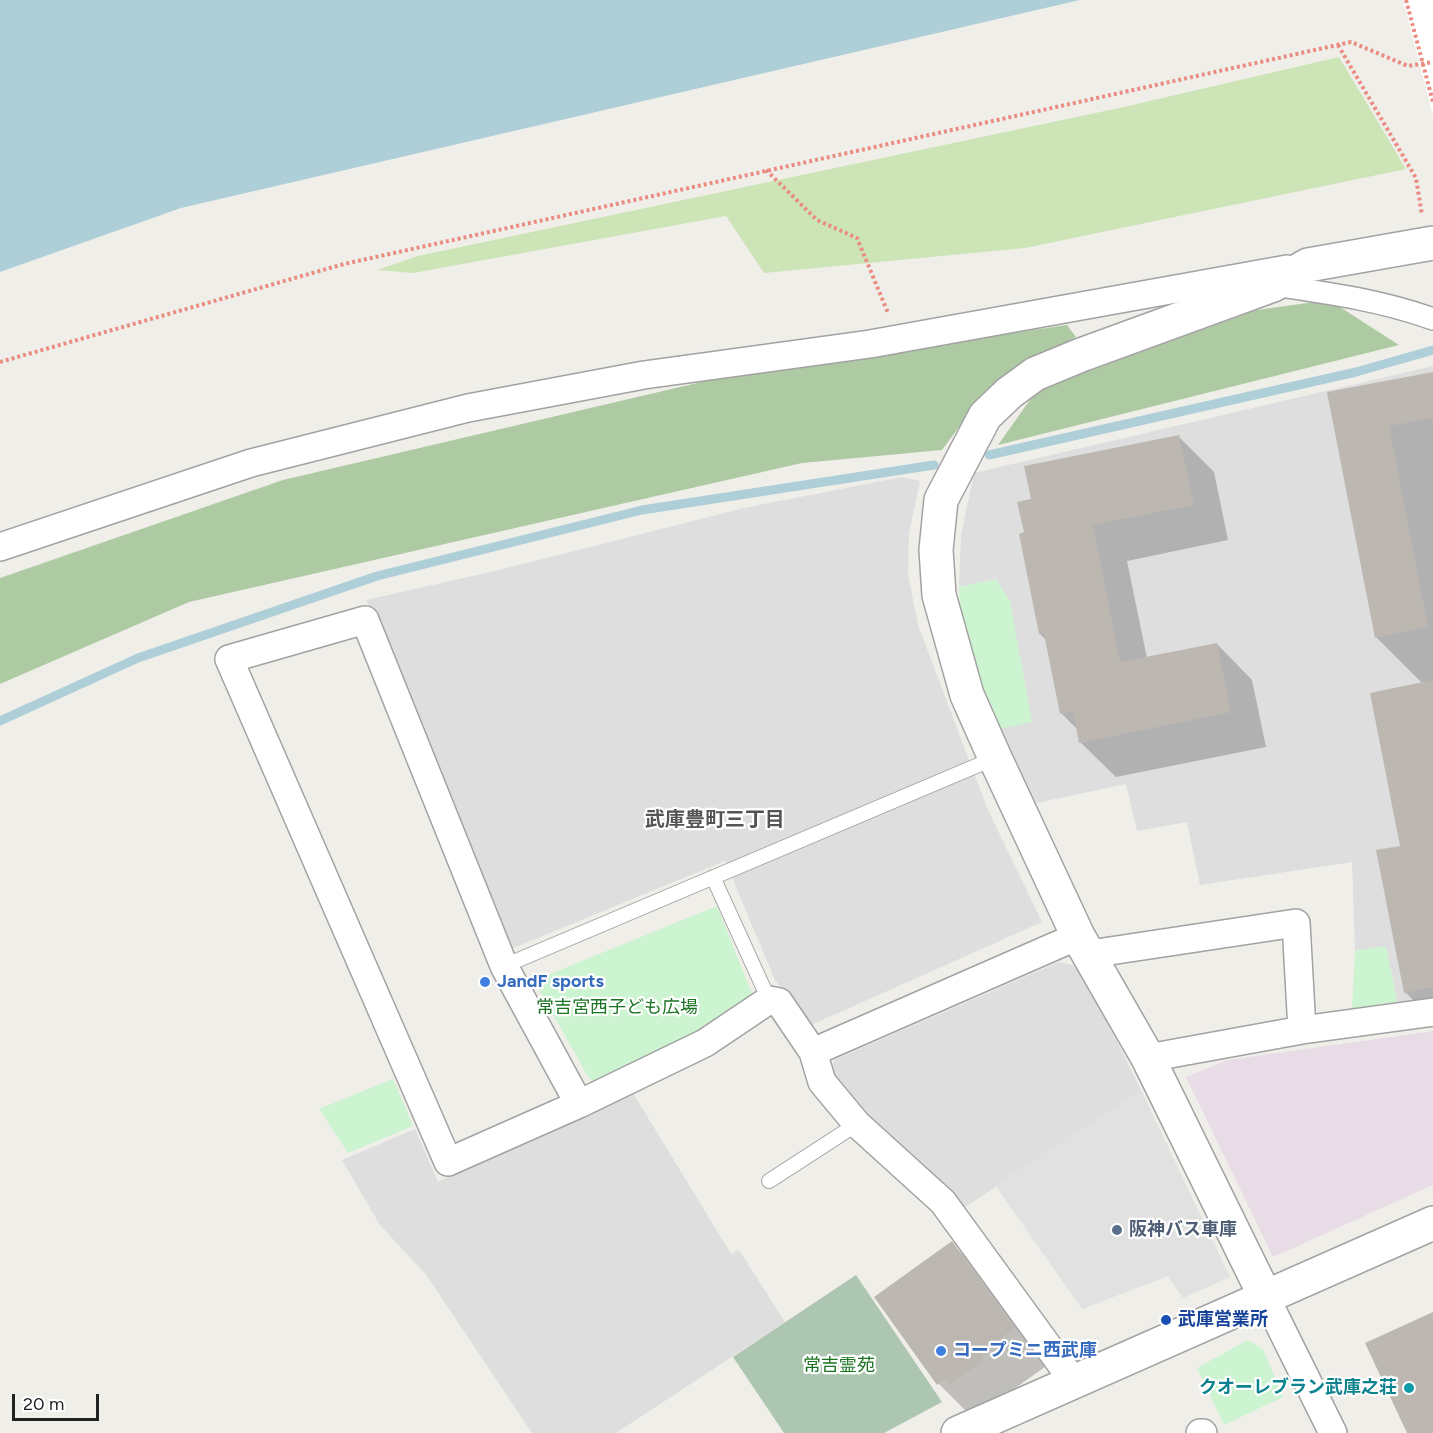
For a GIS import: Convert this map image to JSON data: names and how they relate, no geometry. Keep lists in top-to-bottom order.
{
  "districts": ["武庫豊町三丁目"],
  "parks": ["常吉宮西子ども広場", "常吉霊苑"],
  "places": [
    "JandF sports",
    "阪神バス車庫",
    "武庫営業所",
    "コープミニ西武庫",
    "クオーレブラン武庫之荘"
  ],
  "scale_bar": "20 m"
}
